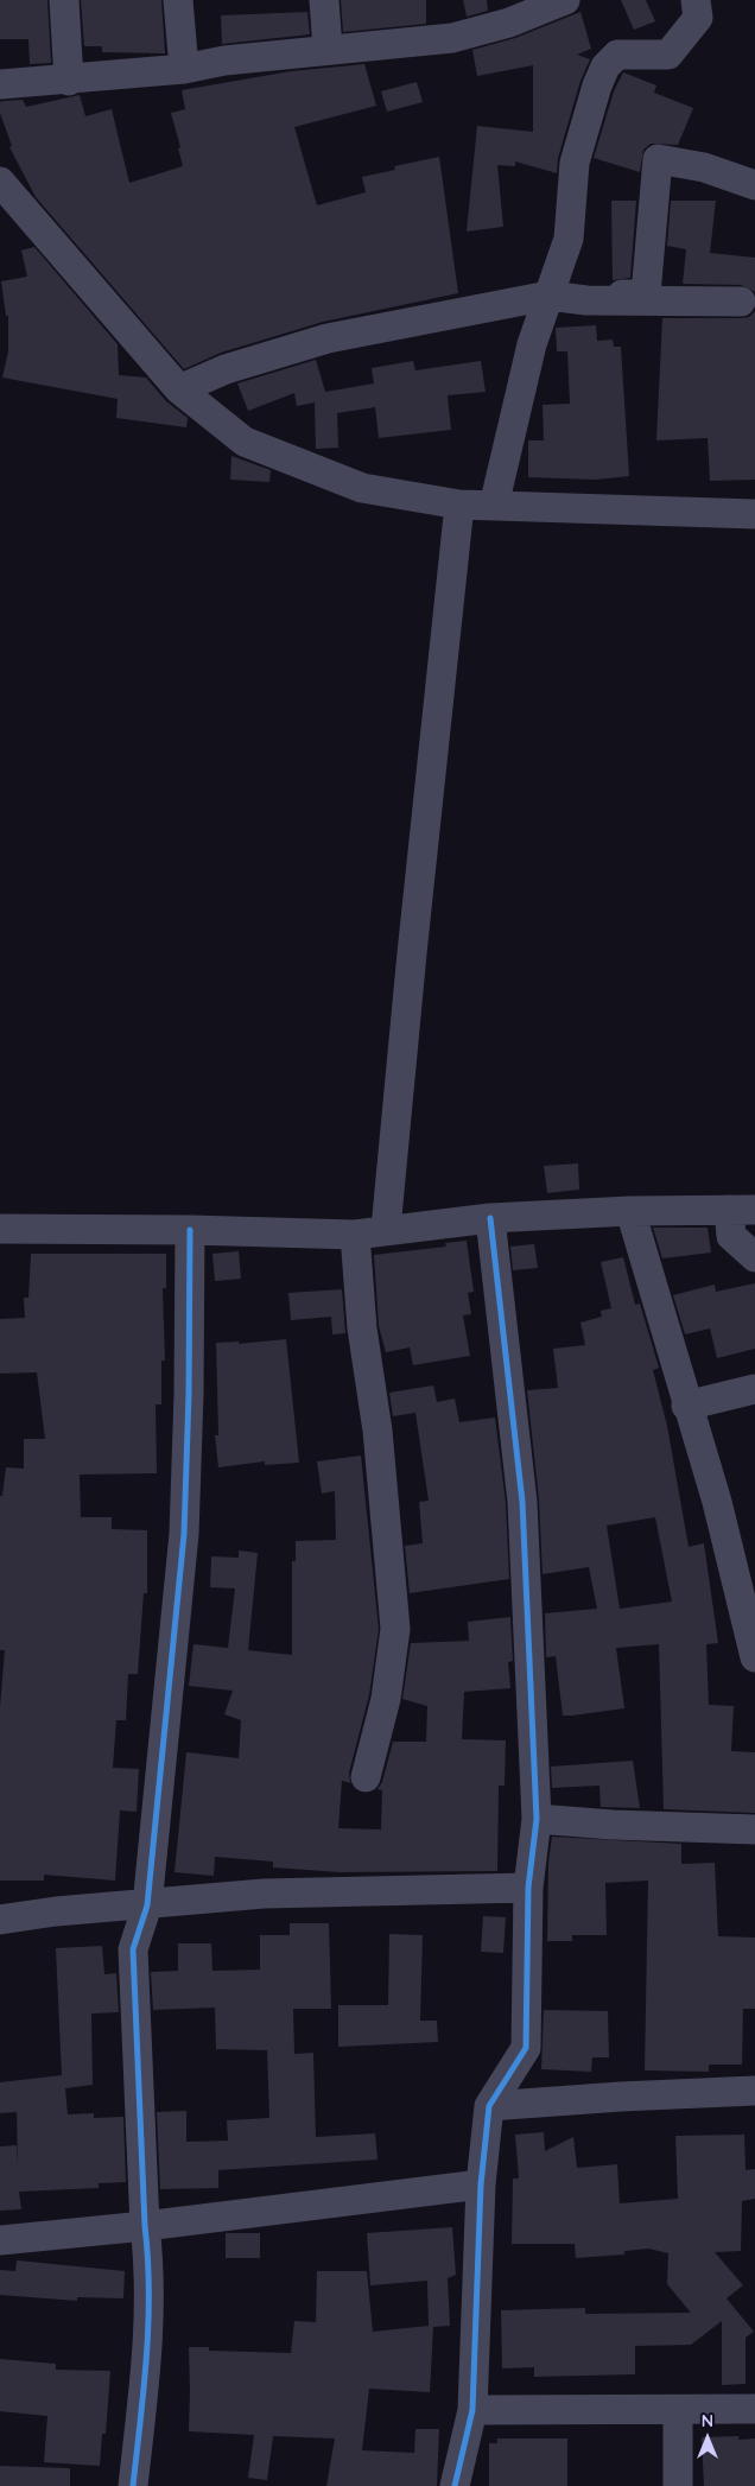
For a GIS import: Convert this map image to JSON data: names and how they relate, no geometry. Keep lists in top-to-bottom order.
{
  "north": "top"
}
